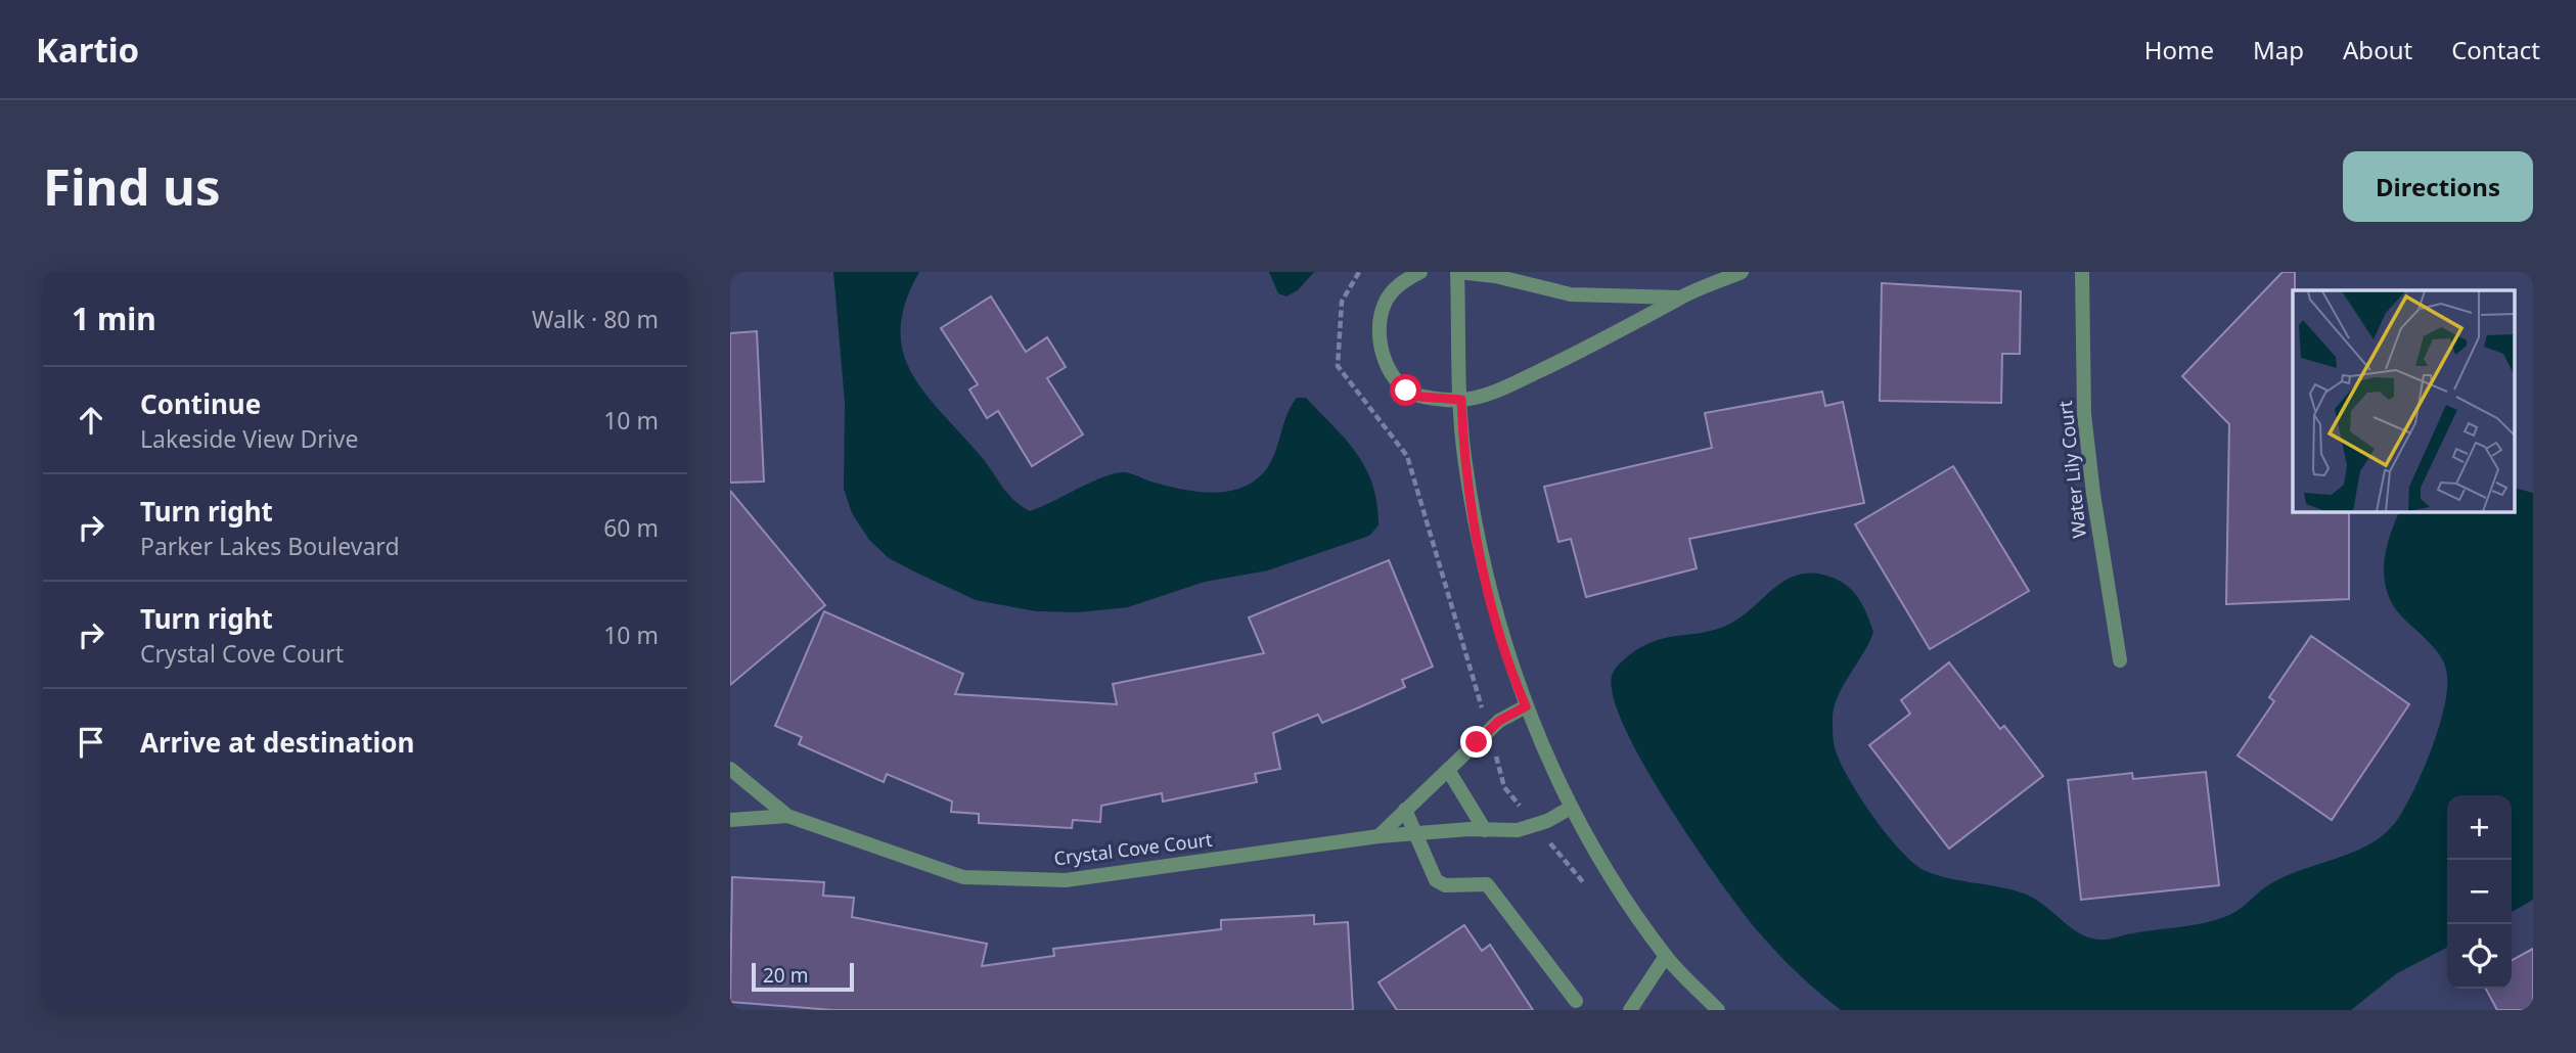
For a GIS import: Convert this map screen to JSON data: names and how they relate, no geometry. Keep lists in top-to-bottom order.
{
  "streets": {
    "street": ["Water Lily Court", "Crystal Cove Court"]
  },
  "scale_bar": "20 m",
  "page": {
    "header": "Kartio",
    "nav": [
      "Home",
      "Map",
      "About",
      "Contact"
    ],
    "buttons": "Directions",
    "title": "Find us",
    "heading": ["1 min", "Walk · 80 m"],
    "list": [
      ["Continue", "Lakeside View Drive", "10 m"],
      ["Turn right", "Parker Lakes Boulevard", "60 m"],
      ["Turn right", "Crystal Cove Court", "10 m"],
      "Arrive at destination"
    ],
    "map_buttons": ["+", "−"],
    "scale": "20 m"
  }
}
